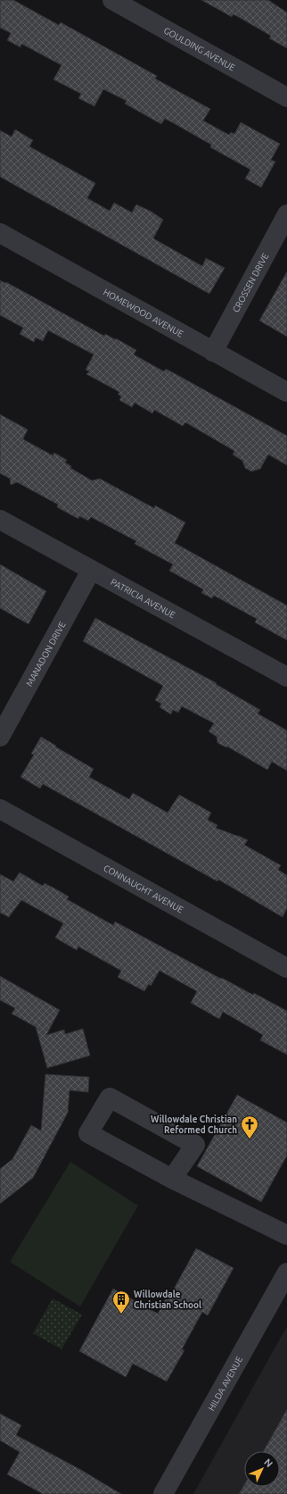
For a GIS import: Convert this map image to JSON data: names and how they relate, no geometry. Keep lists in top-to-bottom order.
{
  "streets": {
    "street": [
      "GOULDING AVENUE",
      "CROSSEN DRIVE",
      "HOMEWOOD AVENUE",
      "PATRICIA AVENUE",
      "MANADON DRIVE",
      "CONNAUGHT AVENUE",
      "HILDA AVENUE"
    ]
  },
  "crossings": [
    ["CROSSEN DRIVE", "HOMEWOOD AVENUE"],
    ["PATRICIA AVENUE", "MANADON DRIVE"]
  ],
  "places": {
    "church": ["Willowdale Christian Reformed Church"],
    "building": ["Willowdale Christian School"]
  },
  "north": "top right"
}
